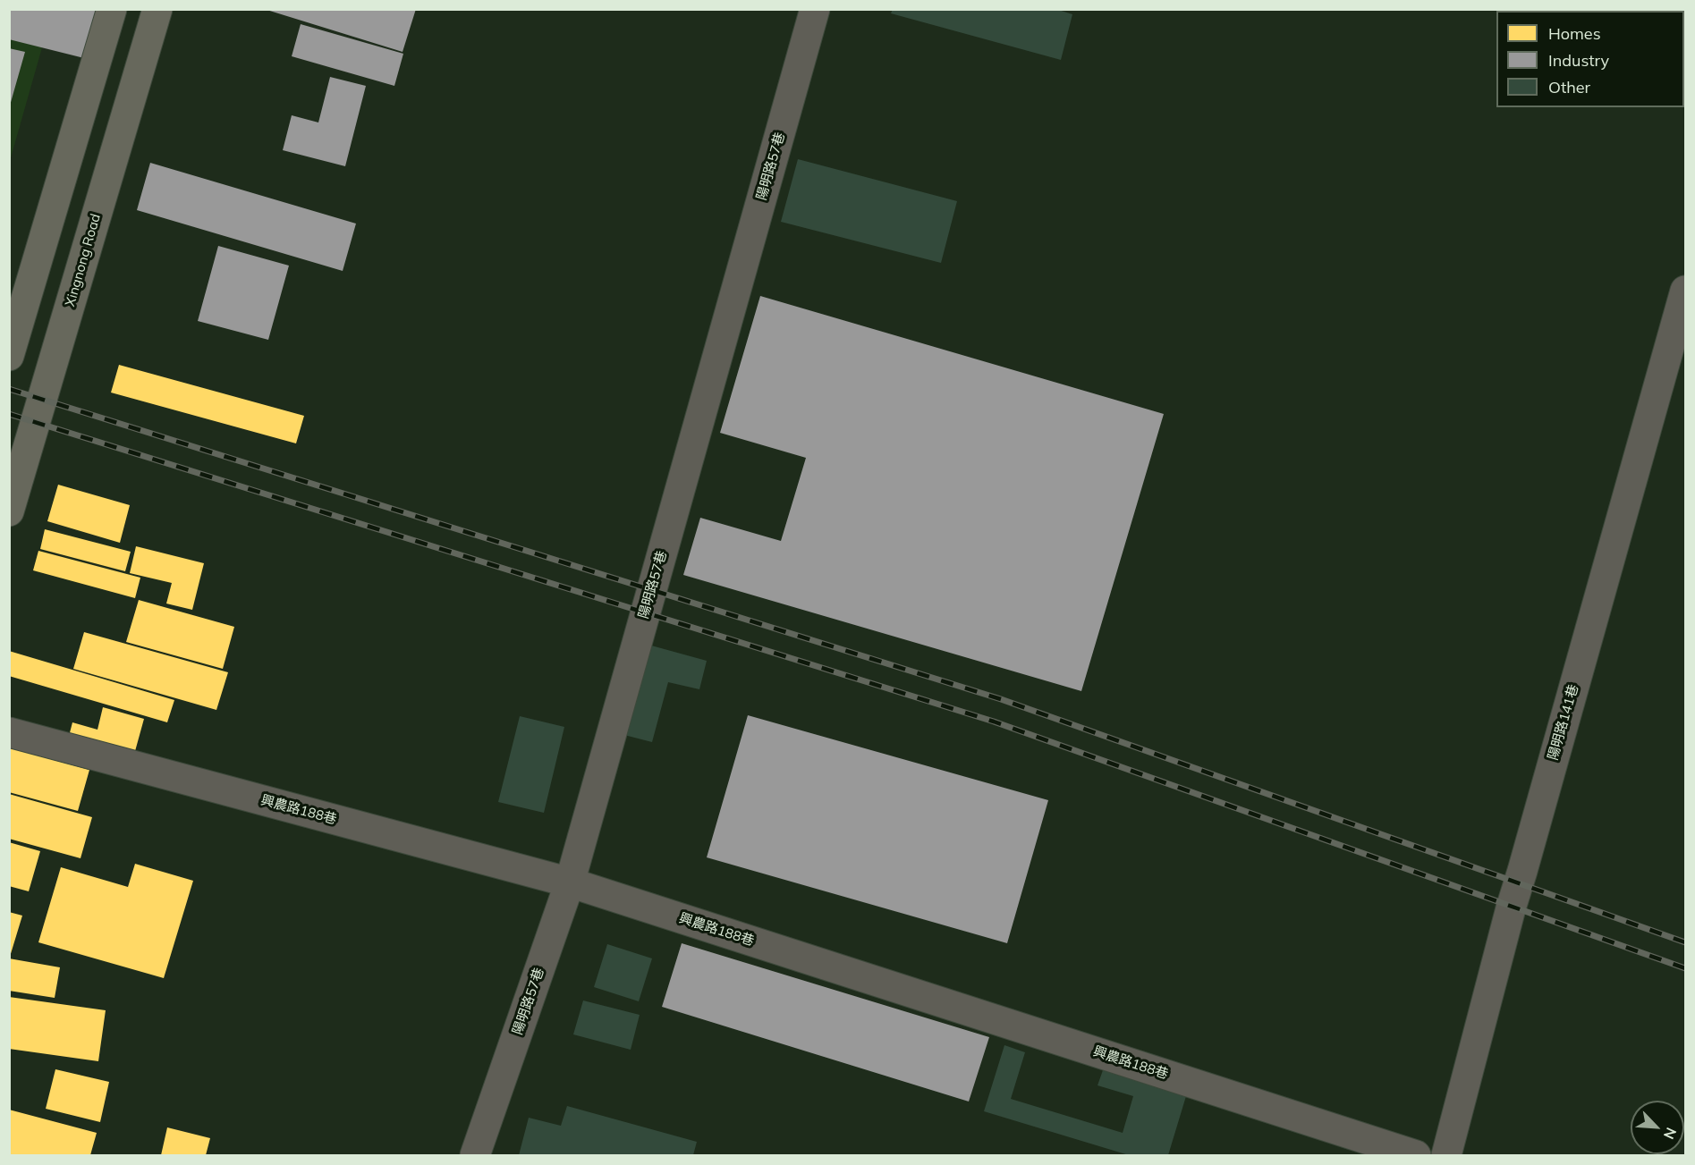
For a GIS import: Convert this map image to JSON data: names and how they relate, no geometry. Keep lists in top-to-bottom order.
{
  "streets": {
    "main road": ["Xingnong Road"],
    "lane": ["陽明路57巷", "陽明路141巷", "興農路188巷"]
  },
  "crossings": [
    ["陽明路57巷", "興農路188巷"]
  ],
  "legend": ["Homes", "Industry", "Other"],
  "north": "bottom right"
}
